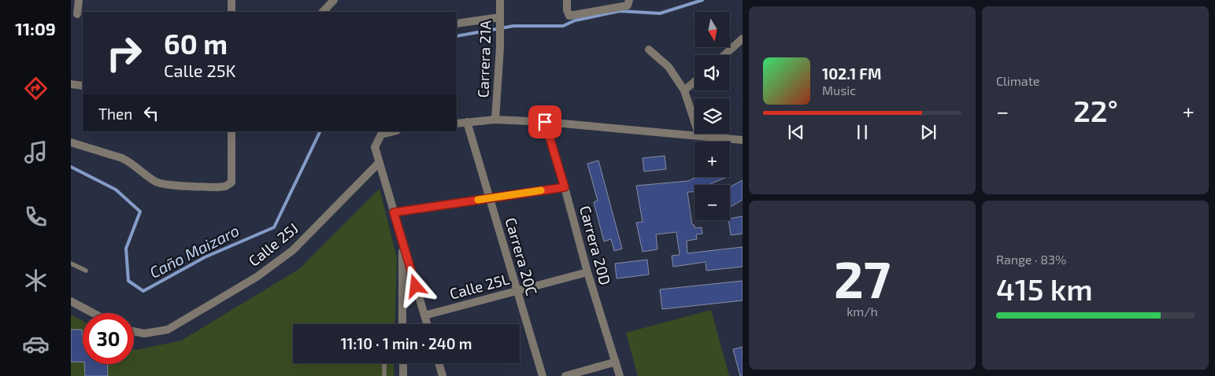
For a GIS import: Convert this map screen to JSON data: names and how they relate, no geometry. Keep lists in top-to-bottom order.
{
  "streets": {
    "street": [
      "Carrera 21A",
      "Calle 25J",
      "Carrera 20D",
      "Carrera 20C",
      "Calle 25L"
    ]
  },
  "crossings": [
    ["Carrera 20D", "Calle 25L"],
    ["Carrera 20C", "Calle 25L"]
  ],
  "water": ["Caño Maizaro"],
  "north": "bottom",
  "page": {
    "tabs": "11:09",
    "tile": [
      "Climate",
      ["27", "km/h"],
      ["Range · 83%", "415 km"]
    ],
    "map_buttons": ["+", "−"],
    "turn": ["60 m", "Calle 25K"],
    "song": ["102.1 FM", "Music"],
    "then": "Then",
    "heat": ["−", "22°", "+"],
    "limit": "30",
    "trip": "11:10 · 1 min · 240 m"
  }
}
